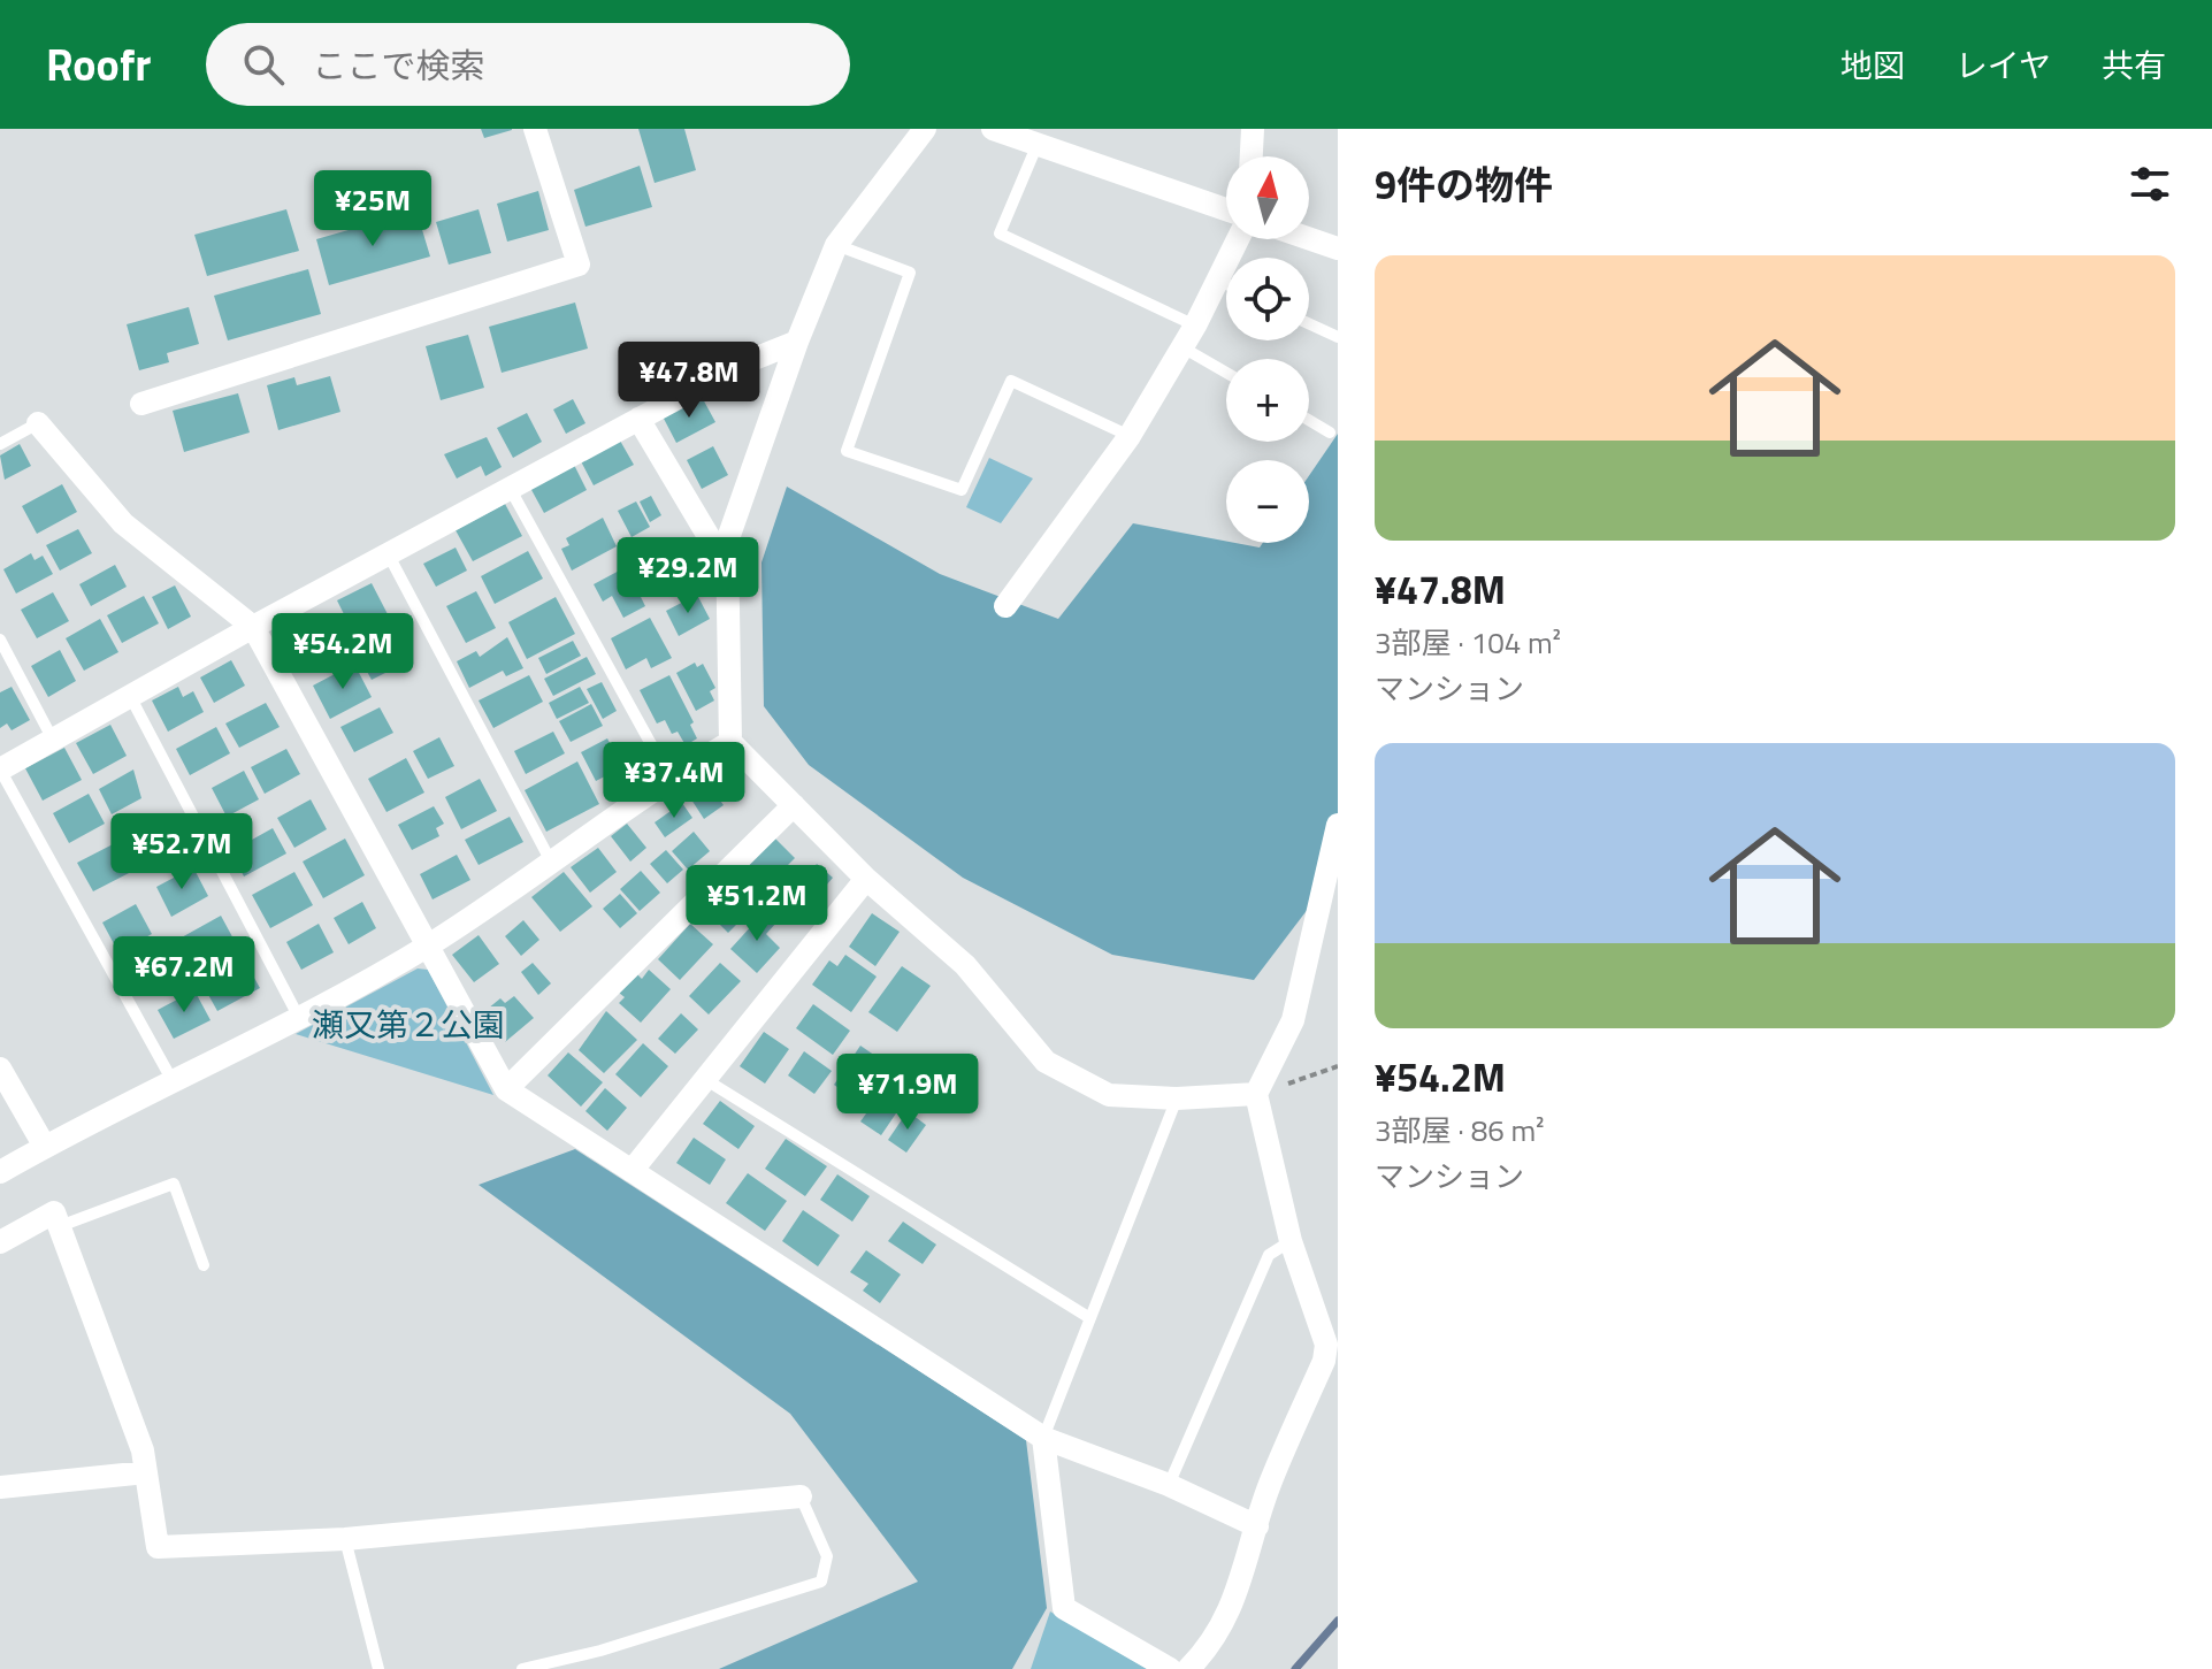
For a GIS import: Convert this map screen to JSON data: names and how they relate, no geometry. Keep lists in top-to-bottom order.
{
  "parks": ["瀬又第２公園"],
  "north": "top",
  "page": {
    "header": "Roofr",
    "search": "ここで検索",
    "nav": ["地図", "レイヤ", "共有"],
    "heading": "9件の物件",
    "map_buttons": ["+", "−"],
    "price": [
      "¥25M",
      "¥47.8M",
      "¥29.2M",
      "¥54.2M",
      "¥37.4M",
      "¥52.7M",
      "¥51.2M",
      "¥67.2M",
      "¥71.9M"
    ],
    "list": [
      {
        "name": "¥47.8M",
        "note": "3部屋 · 104 m² · マンション"
      },
      {
        "name": "¥54.2M",
        "note": "3部屋 · 86 m² · マンション"
      }
    ]
  }
}
